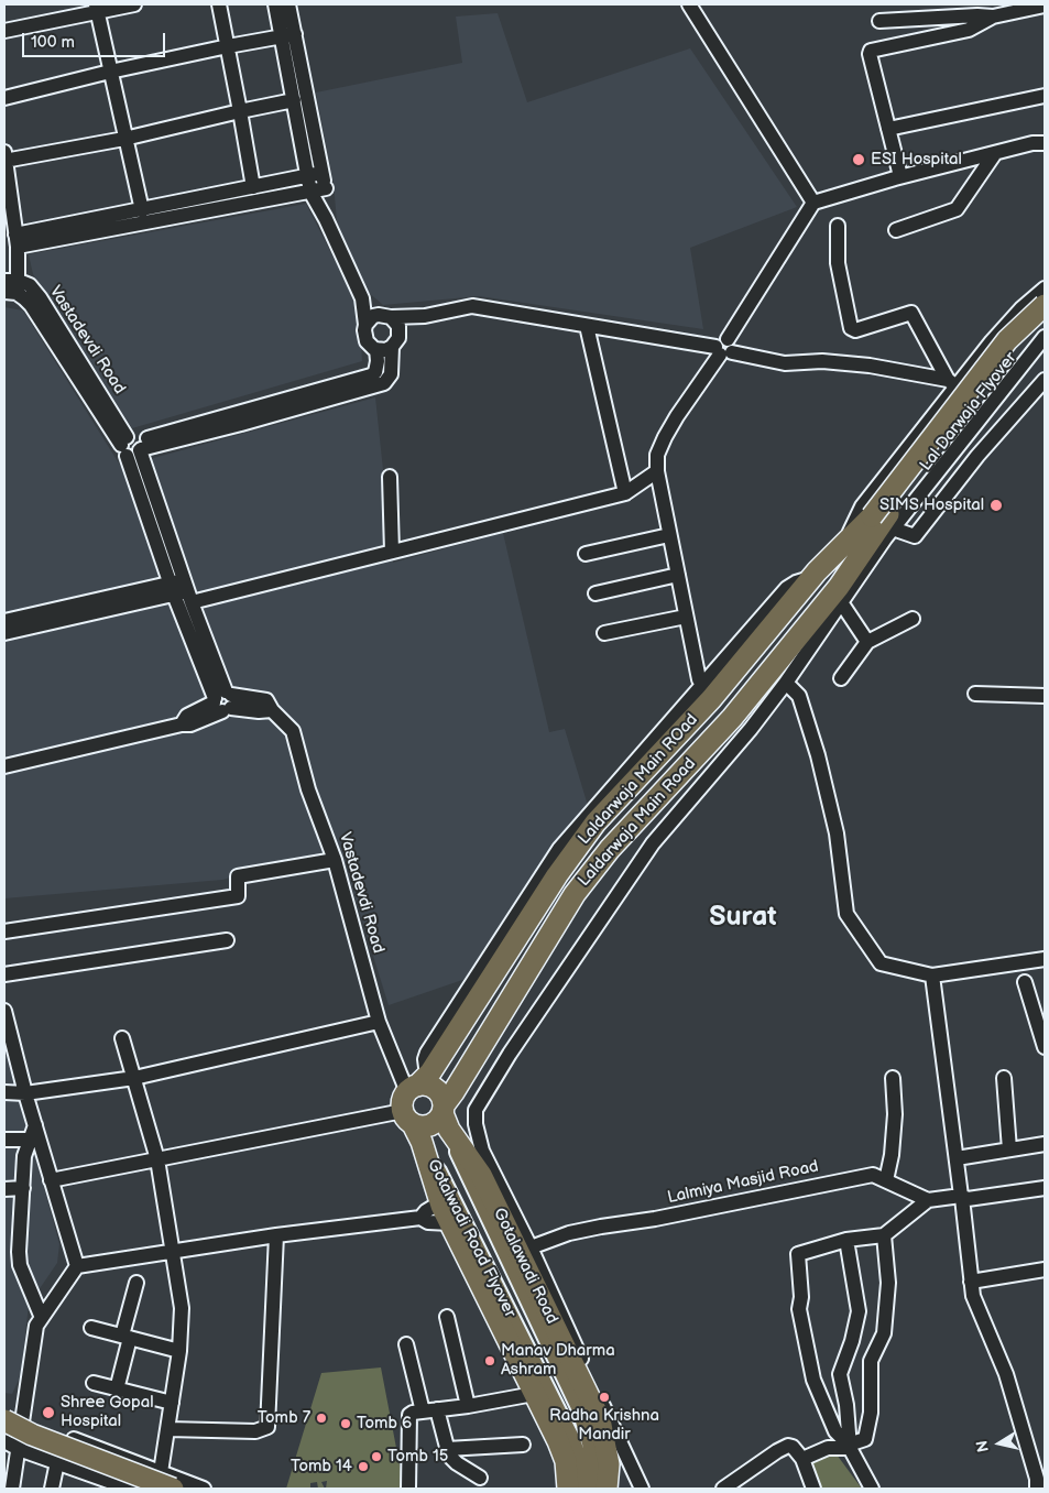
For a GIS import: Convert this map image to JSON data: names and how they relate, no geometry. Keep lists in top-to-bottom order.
{
  "streets": {
    "highway": [
      "Lal Darwaja Flyover",
      "Laldarwaja Main ROad",
      "Laldarwaja Main Road",
      "Gotalawadi Road"
    ],
    "main road": ["Gotalwadi Road Flyover"],
    "street": ["Vastadevdi Road", "Lalmiya Masjid Road"]
  },
  "crossings": [
    ["Vastadevdi Road", "Laldarwaja Main ROad"],
    ["Vastadevdi Road", "Gotalawadi Road"],
    ["Lal Darwaja Flyover", "Laldarwaja Main ROad"],
    ["Lal Darwaja Flyover", "Laldarwaja Main Road"],
    ["Laldarwaja Main ROad", "Gotalawadi Road"],
    ["Laldarwaja Main Road", "Gotalwadi Road Flyover"],
    ["Laldarwaja Main Road", "Gotalawadi Road"],
    ["Gotalwadi Road Flyover", "Gotalawadi Road"]
  ],
  "districts": ["Surat"],
  "places": [
    "ESI Hospital",
    "SIMS Hospital",
    "Manav Dharma Ashram",
    "Radha Krishna Mandir",
    "Shree Gopal Hospital",
    "Tomb 7",
    "Tomb 6",
    "Tomb 15",
    "Tomb 14"
  ],
  "scale_bar": "100 m",
  "north": "left"
}
